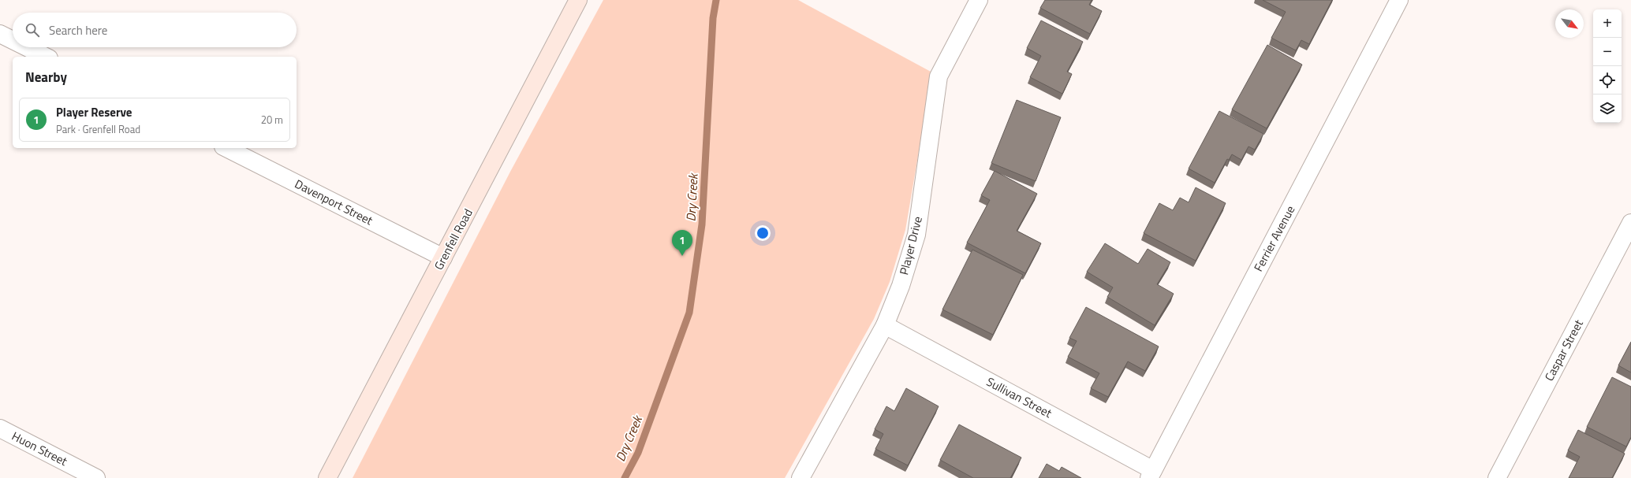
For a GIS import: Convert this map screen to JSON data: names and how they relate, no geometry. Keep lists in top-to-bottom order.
{
  "streets": {
    "main road": ["Grenfell Road"],
    "street": [
      "Davenport Street",
      "Ferrier Avenue",
      "Player Drive",
      "Caspar Street",
      "Sullivan Street",
      "Huon Street"
    ]
  },
  "crossings": [
    ["Davenport Street", "Grenfell Road"],
    ["Ferrier Avenue", "Sullivan Street"],
    ["Player Drive", "Sullivan Street"]
  ],
  "water": ["Dry Creek"],
  "north": "bottom right",
  "page": {
    "map_buttons": ["+", "−"],
    "search": "Search here",
    "heading": "Nearby",
    "list": [
      {
        "mark": "1",
        "name": "Player Reserve",
        "note": "Park · Grenfell Road",
        "value": "20 m"
      }
    ],
    "pins": "1"
  }
}
